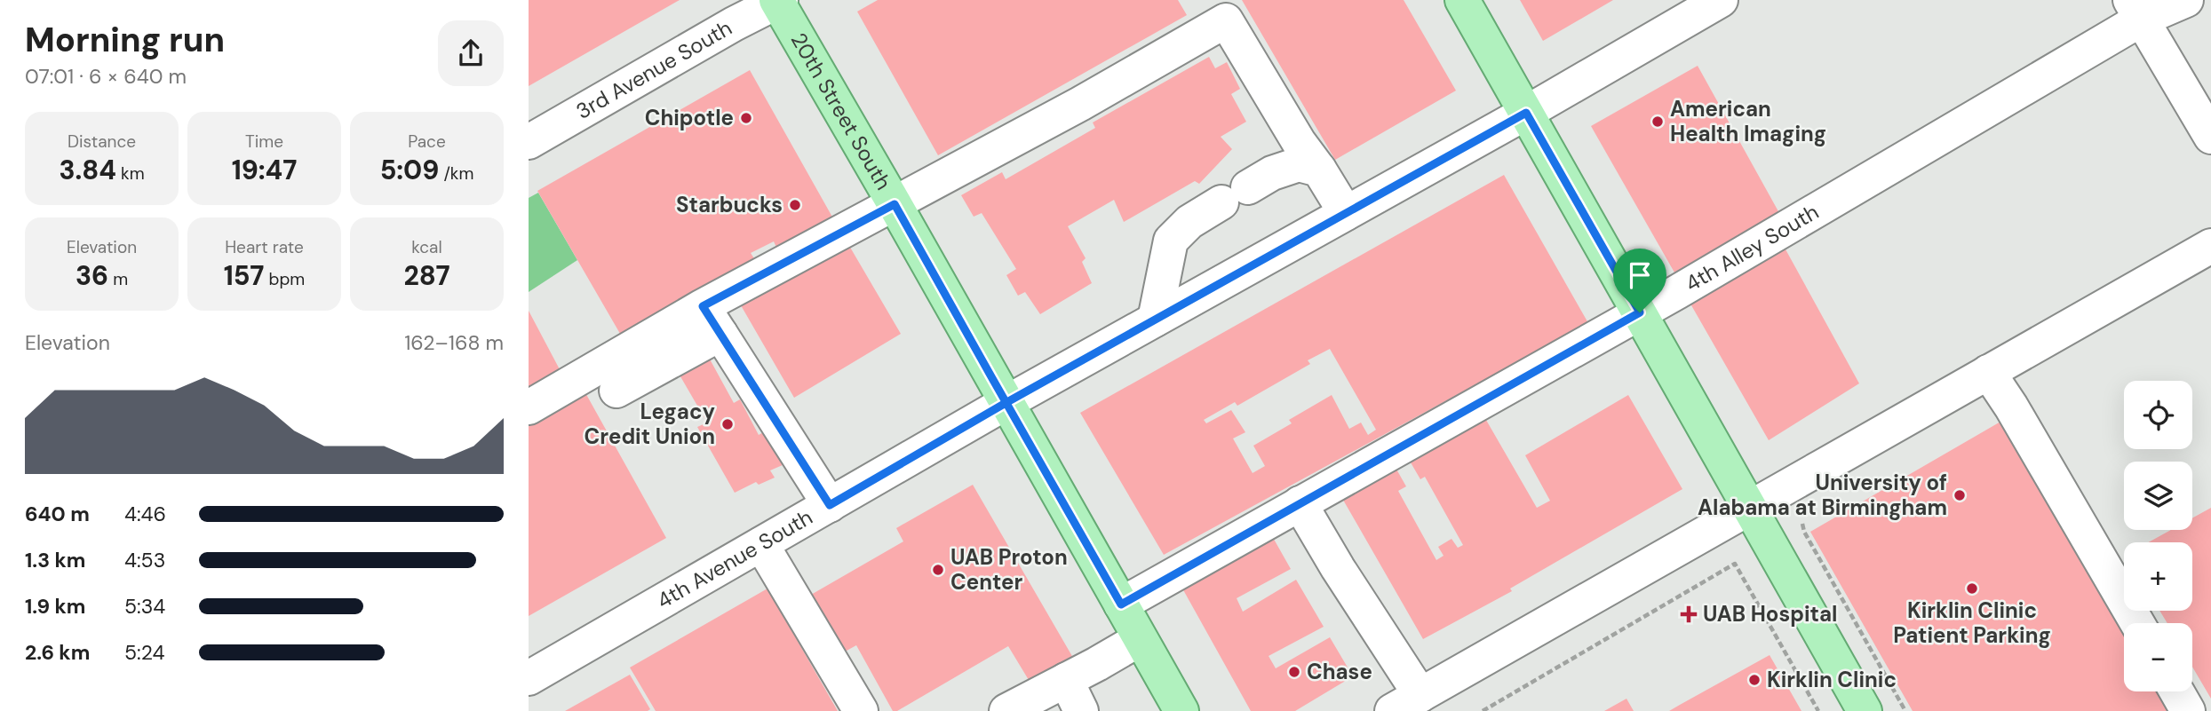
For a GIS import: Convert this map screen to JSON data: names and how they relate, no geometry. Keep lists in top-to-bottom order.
{
  "streets": {
    "main road": ["20th Street South"],
    "street": ["3rd Avenue South", "4th Alley South", "4th Avenue South"]
  },
  "crossings": [
    ["3rd Avenue South", "20th Street South"],
    ["20th Street South", "4th Alley South"],
    ["20th Street South", "4th Avenue South"]
  ],
  "places": {
    "other": [
      "Chipotle",
      "American Health Imaging",
      "Starbucks",
      "Legacy Credit Union",
      "University of Alabama at Birmingham",
      "UAB Proton Center",
      "Kirklin Clinic Patient Parking",
      "Chase",
      "Kirklin Clinic"
    ],
    "health": ["UAB Hospital"]
  },
  "page": {
    "heading": ["Morning run", "07:01 · 6 × 640 m"],
    "stats": [
      ["Distance", "3.84 km"],
      ["Time", "19:47"],
      ["Pace", "5:09 /km"],
      ["Elevation", "36 m"],
      ["Heart rate", "157 bpm"],
      ["kcal", "287"]
    ],
    "chart": ["Elevation", "162–168 m"],
    "map_buttons": ["+", "−"],
    "list": [
      {
        "name": "640 m",
        "note": "4:46"
      },
      {
        "name": "1.3 km",
        "note": "4:53"
      },
      {
        "name": "1.9 km",
        "note": "5:34"
      },
      {
        "name": "2.6 km",
        "note": "5:24"
      }
    ]
  }
}
